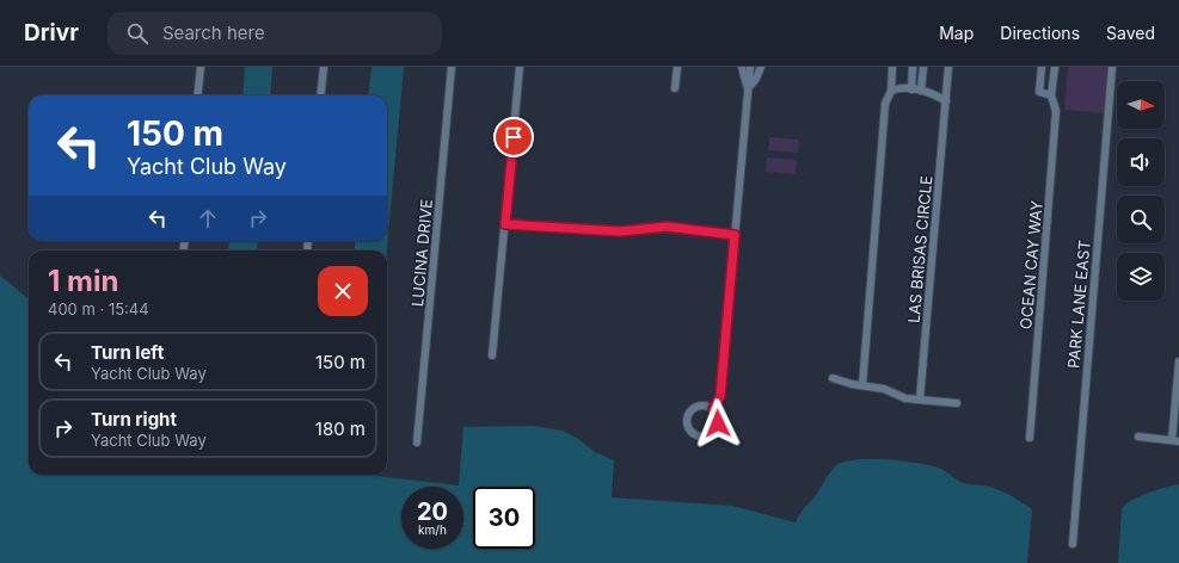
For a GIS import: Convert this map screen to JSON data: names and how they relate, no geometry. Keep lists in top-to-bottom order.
{
  "streets": {
    "street": [
      "LAS BRISAS CIRCLE",
      "LUCINA DRIVE",
      "OCEAN CAY WAY",
      "PARK LANE EAST"
    ]
  },
  "north": "right",
  "page": {
    "header": "Drivr",
    "search": "Search here",
    "nav": ["Map", "Directions", "Saved"],
    "turn": ["150 m", "Yacht Club Way"],
    "heading": ["1 min", "400 m · 15:44"],
    "list": [
      {
        "name": "Turn left",
        "note": "Yacht Club Way",
        "value": "150 m"
      },
      {
        "name": "Turn right",
        "note": "Yacht Club Way",
        "value": "180 m"
      }
    ],
    "speed": "20 km/h",
    "limit": "30"
  }
}
